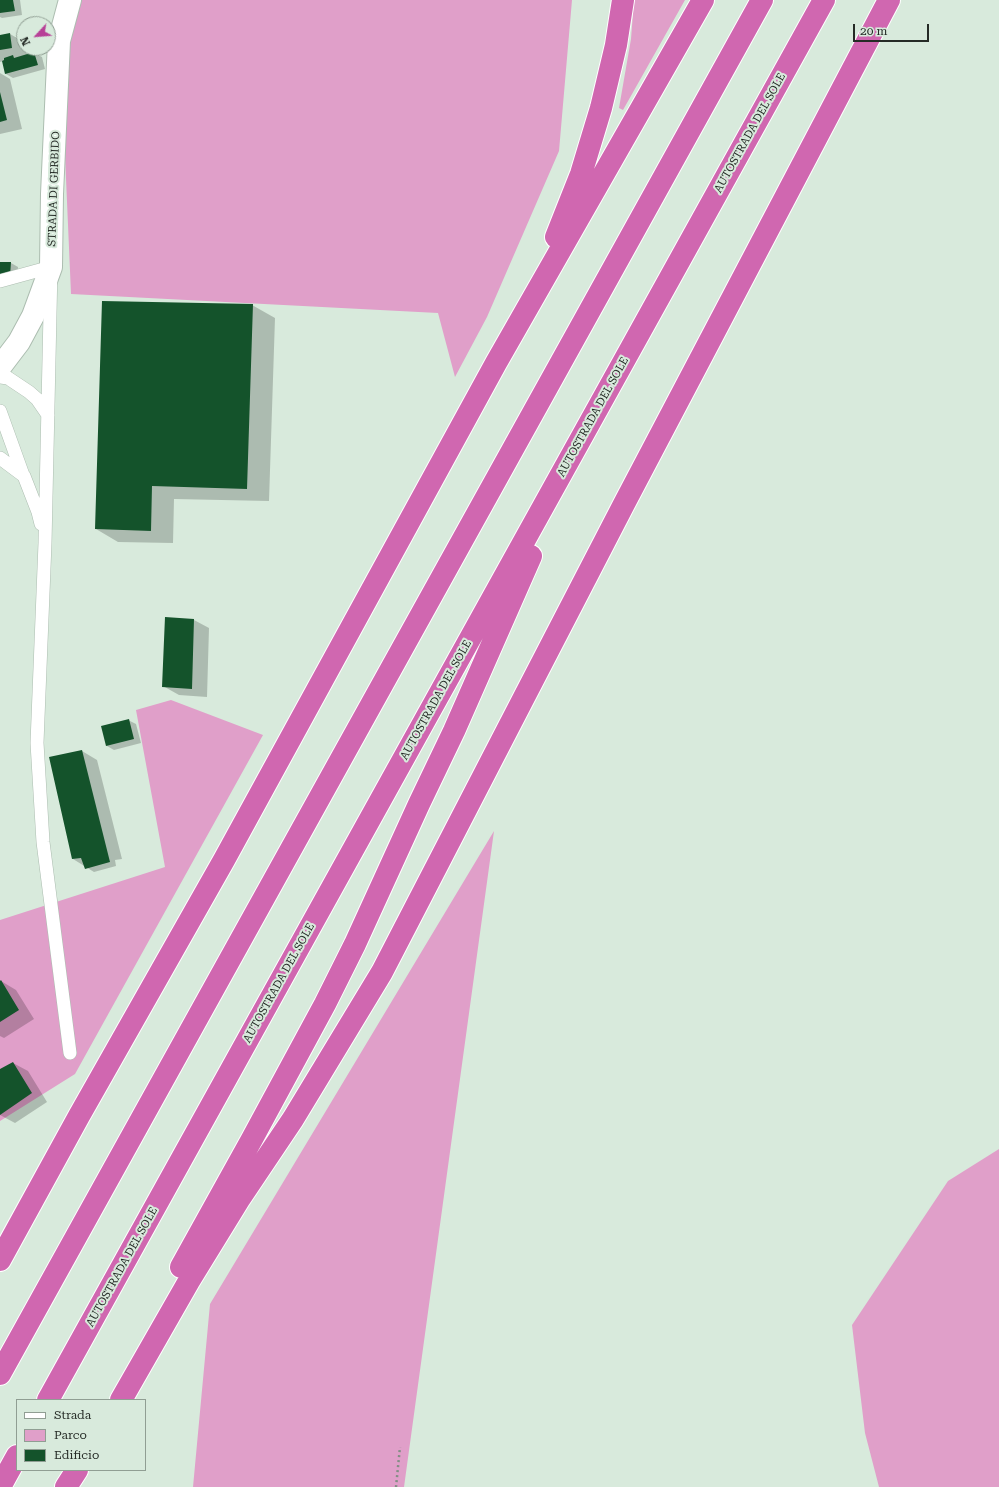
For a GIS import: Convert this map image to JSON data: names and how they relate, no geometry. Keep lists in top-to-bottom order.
{
  "streets": {
    "highway": ["AUTOSTRADA DEL SOLE"],
    "street": ["STRADA DI GERBIDO"]
  },
  "legend": ["Strada", "Parco", "Edificio"],
  "scale_bar": "20 m",
  "north": "bottom left"
}
